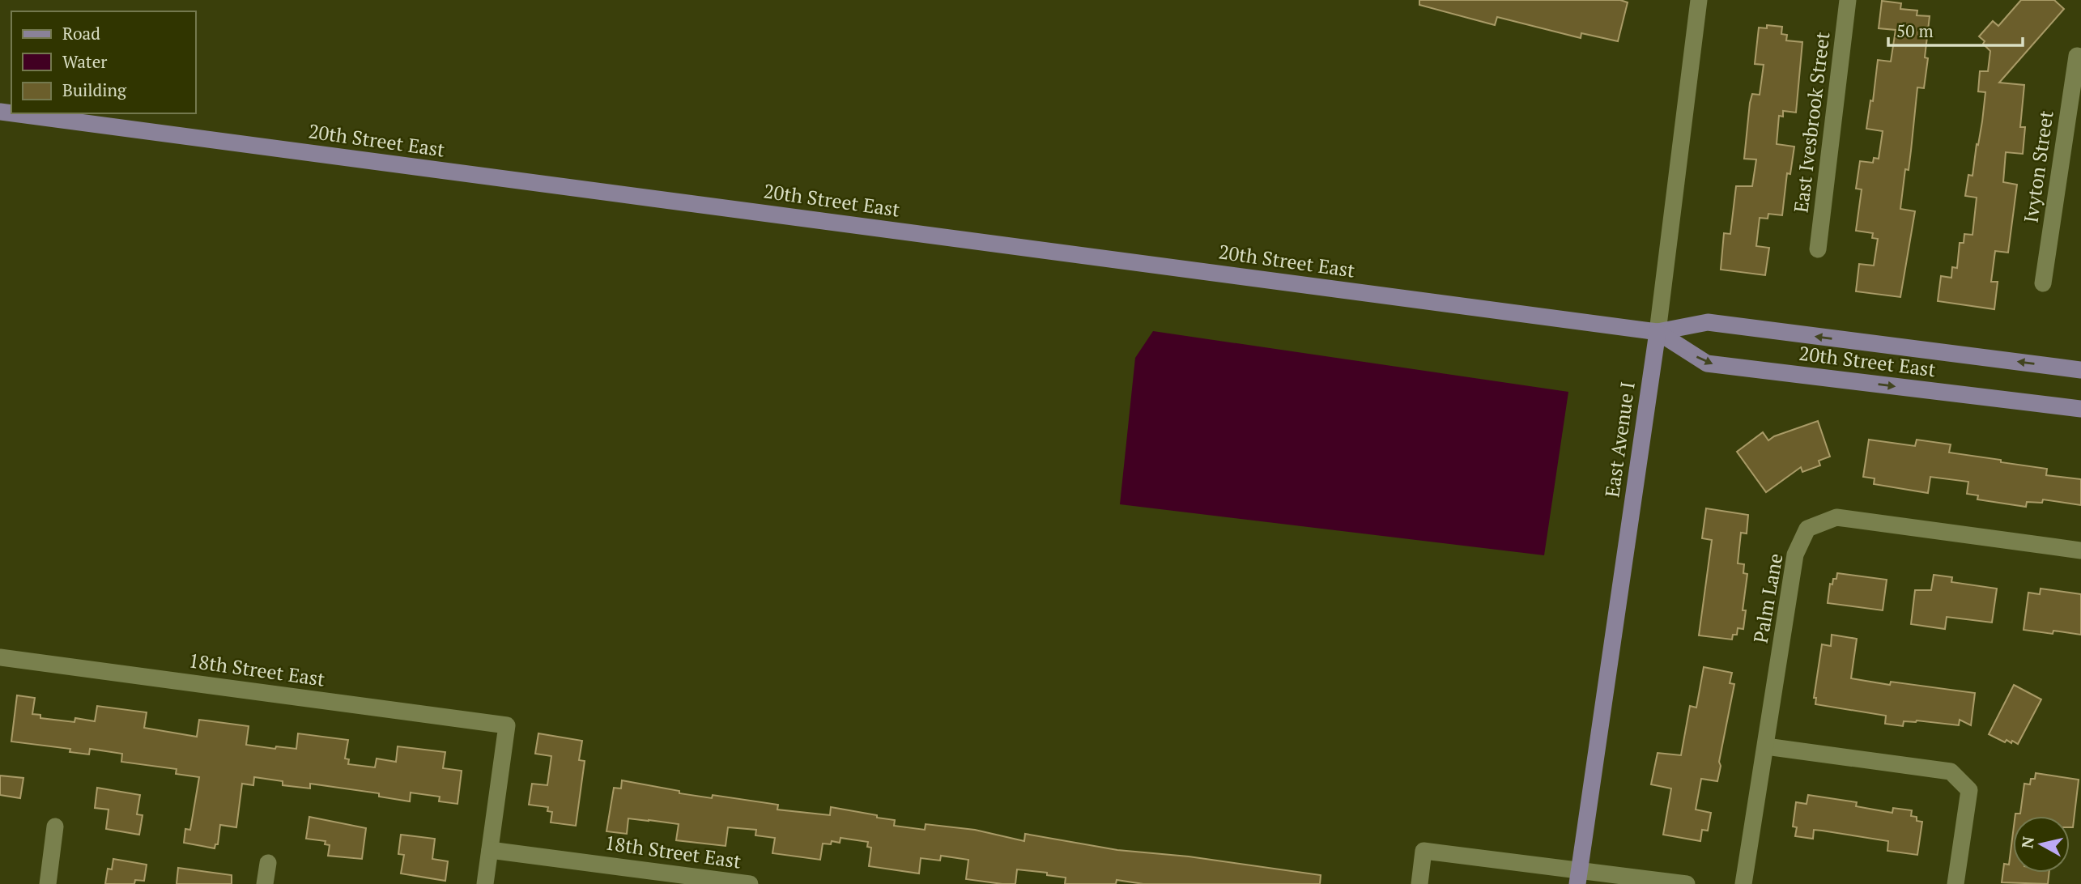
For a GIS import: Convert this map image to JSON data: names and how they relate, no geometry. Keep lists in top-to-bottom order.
{
  "streets": {
    "main road": ["20th Street East", "East Avenue I"],
    "street": [
      "East Ivesbrook Street",
      "Ivyton Street",
      "Palm Lane",
      "18th Street East"
    ]
  },
  "crossings": [
    ["20th Street East", "East Avenue I"]
  ],
  "legend": ["Road", "Water", "Building"],
  "scale_bar": "50 m",
  "north": "left"
}
